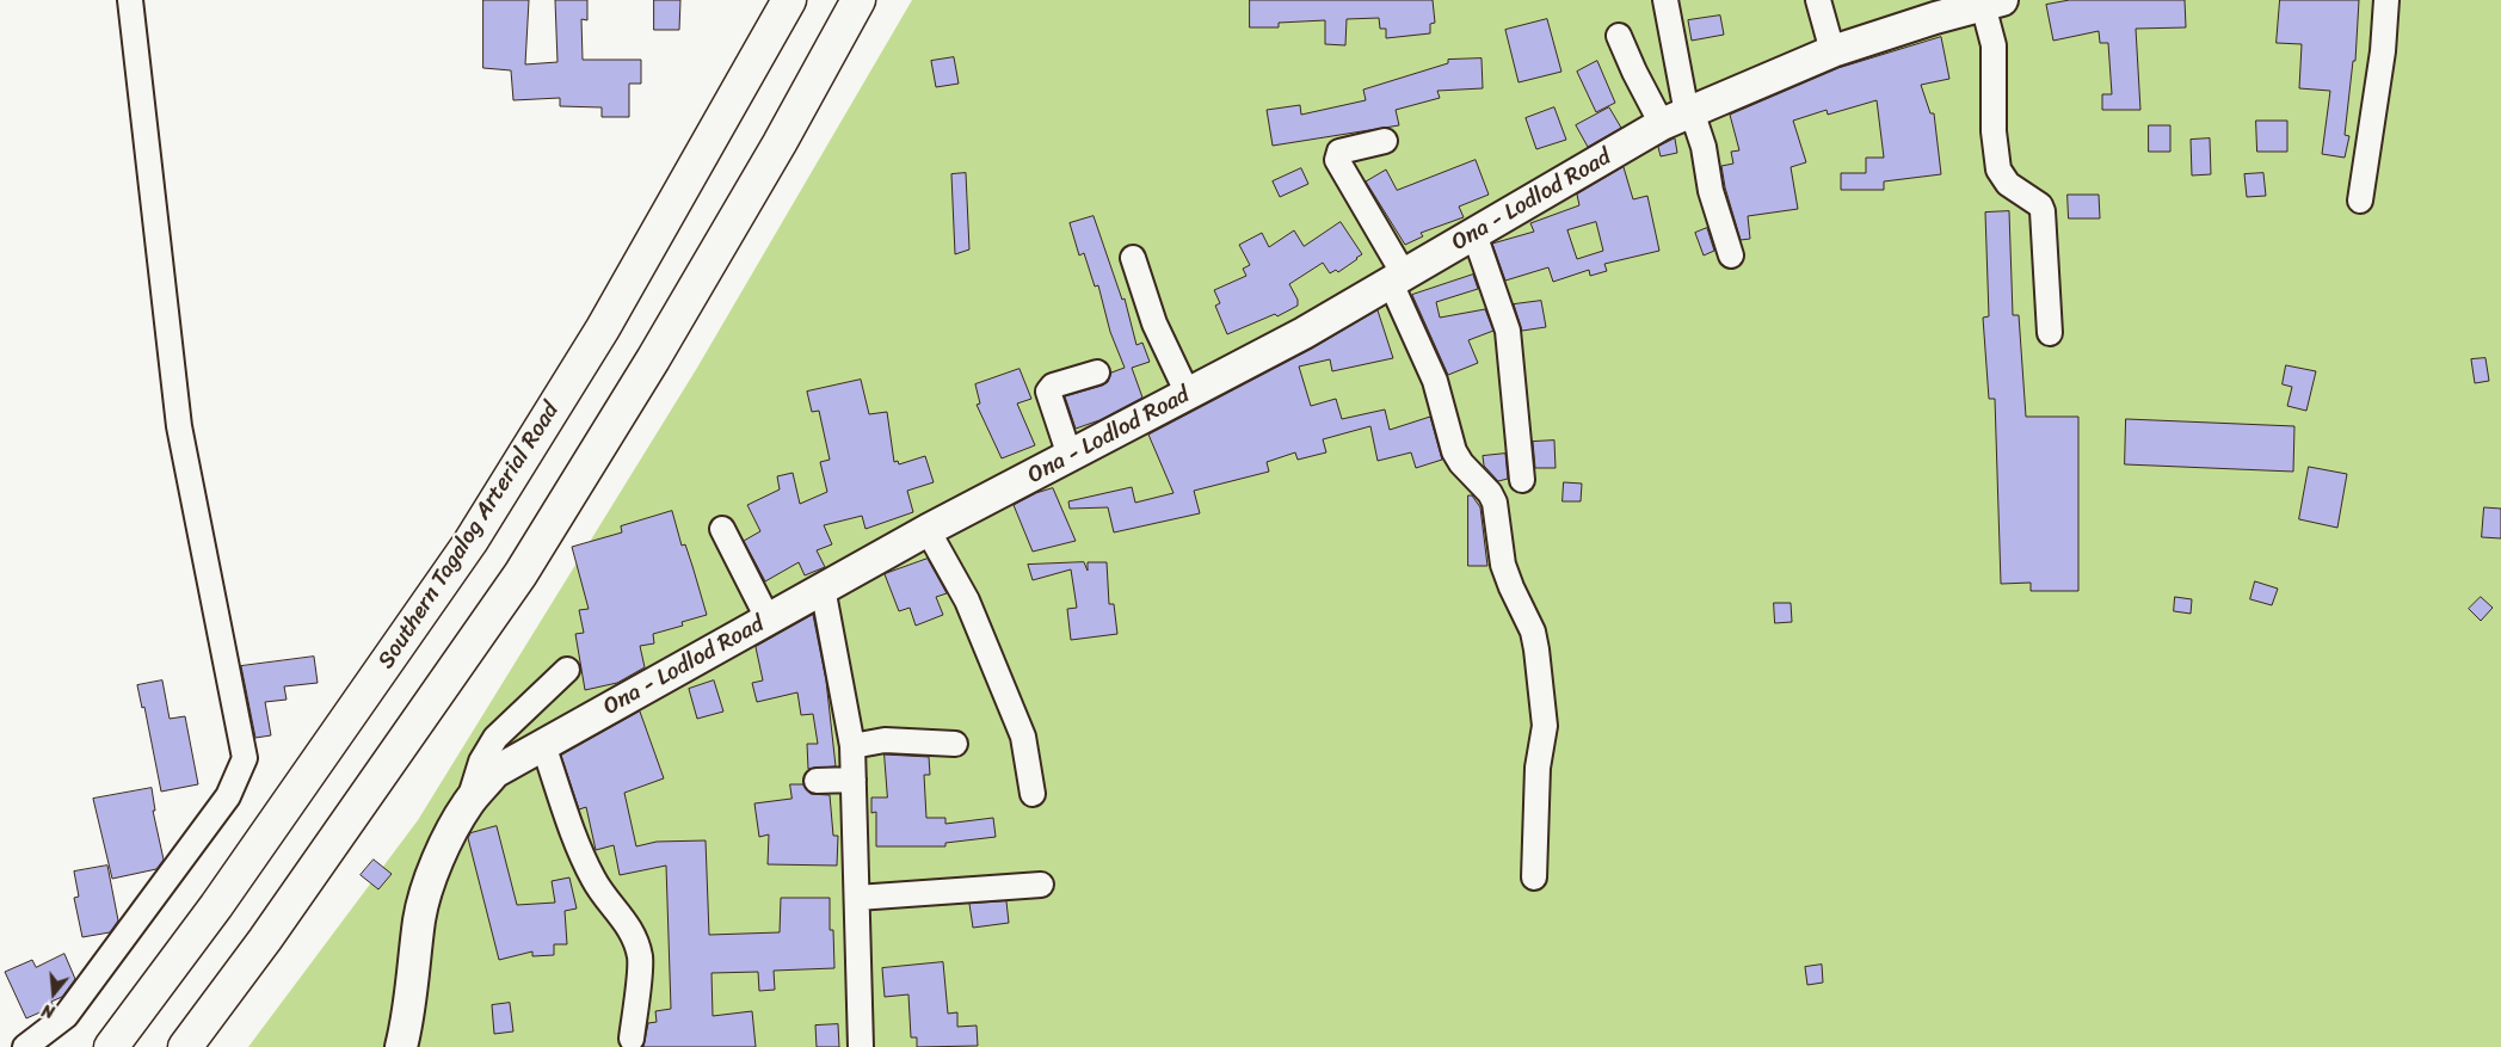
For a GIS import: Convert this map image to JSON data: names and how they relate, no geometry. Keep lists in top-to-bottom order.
{
  "streets": {
    "highway": ["Southern Tagalog Arterial Road"],
    "main road": ["Ona - Lodlod Road"]
  },
  "north": "bottom"
}
